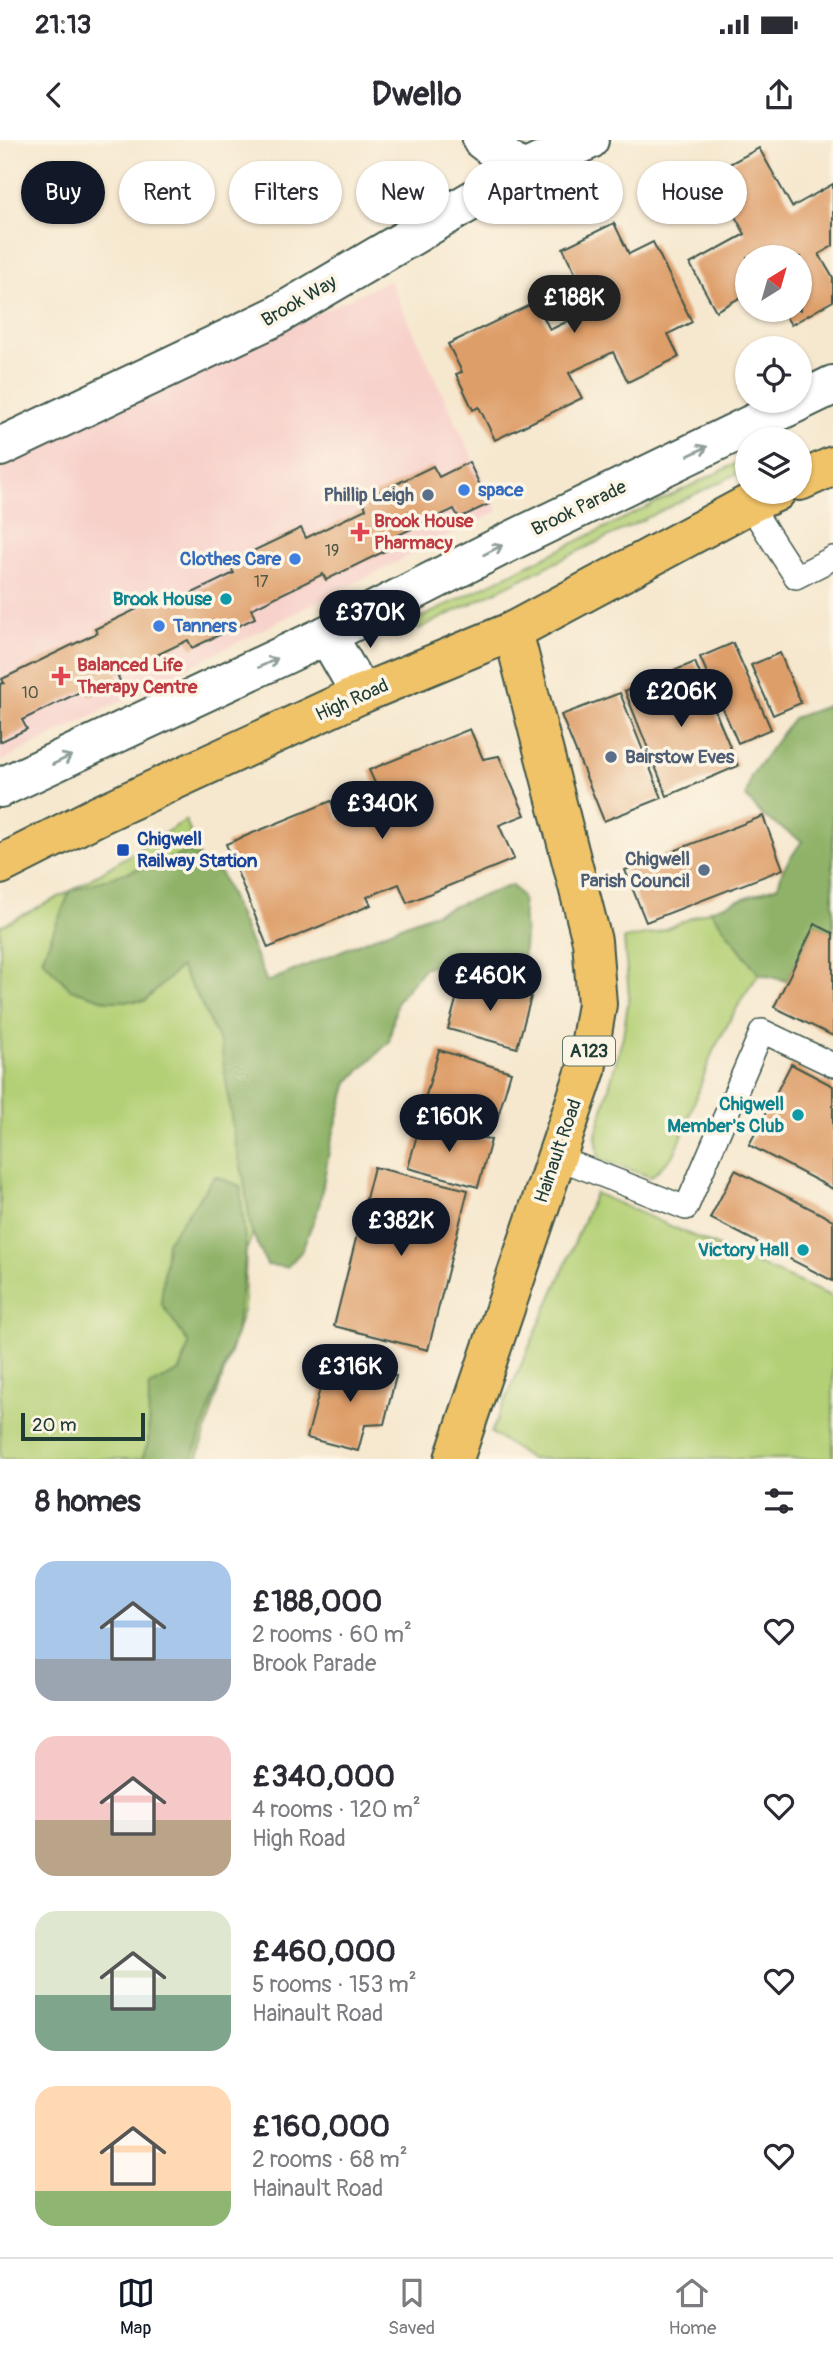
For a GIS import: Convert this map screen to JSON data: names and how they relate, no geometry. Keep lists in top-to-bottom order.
{
  "streets": {
    "main road": ["High Road", "A123", "Hainault Road"],
    "street": ["Brook Way", "Brook Parade"]
  },
  "crossings": [
    ["High Road", "Hainault Road"]
  ],
  "one_way": ["Brook Parade"],
  "places": {
    "other": [
      "space",
      "Phillip Leigh",
      "Clothes Care",
      "Brook House",
      "Tanners",
      "Bairstow Eves",
      "Chigwell Parish Council",
      "Chigwell Member's Club",
      "Victory Hall"
    ],
    "health": ["Brook House Pharmacy", "Balanced Life Therapy Centre"],
    "transit": ["Chigwell Railway Station"]
  },
  "house_numbers": ["19", "17", "10"],
  "scale_bar": "20 m",
  "north": "top right",
  "page": {
    "status": "21:13",
    "header": "Dwello",
    "chip": [
      "Buy",
      "Rent",
      "Filters",
      "New",
      "Apartment",
      "House"
    ],
    "price": [
      "£188K",
      "£370K",
      "£206K",
      "£340K",
      "£460K",
      "£160K",
      "£382K",
      "£316K"
    ],
    "scale": "20 m",
    "heading": "8 homes",
    "list": [
      {
        "name": "£188,000",
        "note": "2 rooms · 60 m² · Brook Parade"
      },
      {
        "name": "£340,000",
        "note": "4 rooms · 120 m² · High Road"
      },
      {
        "name": "£460,000",
        "note": "5 rooms · 153 m² · Hainault Road"
      },
      {
        "name": "£160,000",
        "note": "2 rooms · 68 m² · Hainault Road"
      }
    ],
    "tabs": ["Map", "Saved", "Home"]
  }
}
